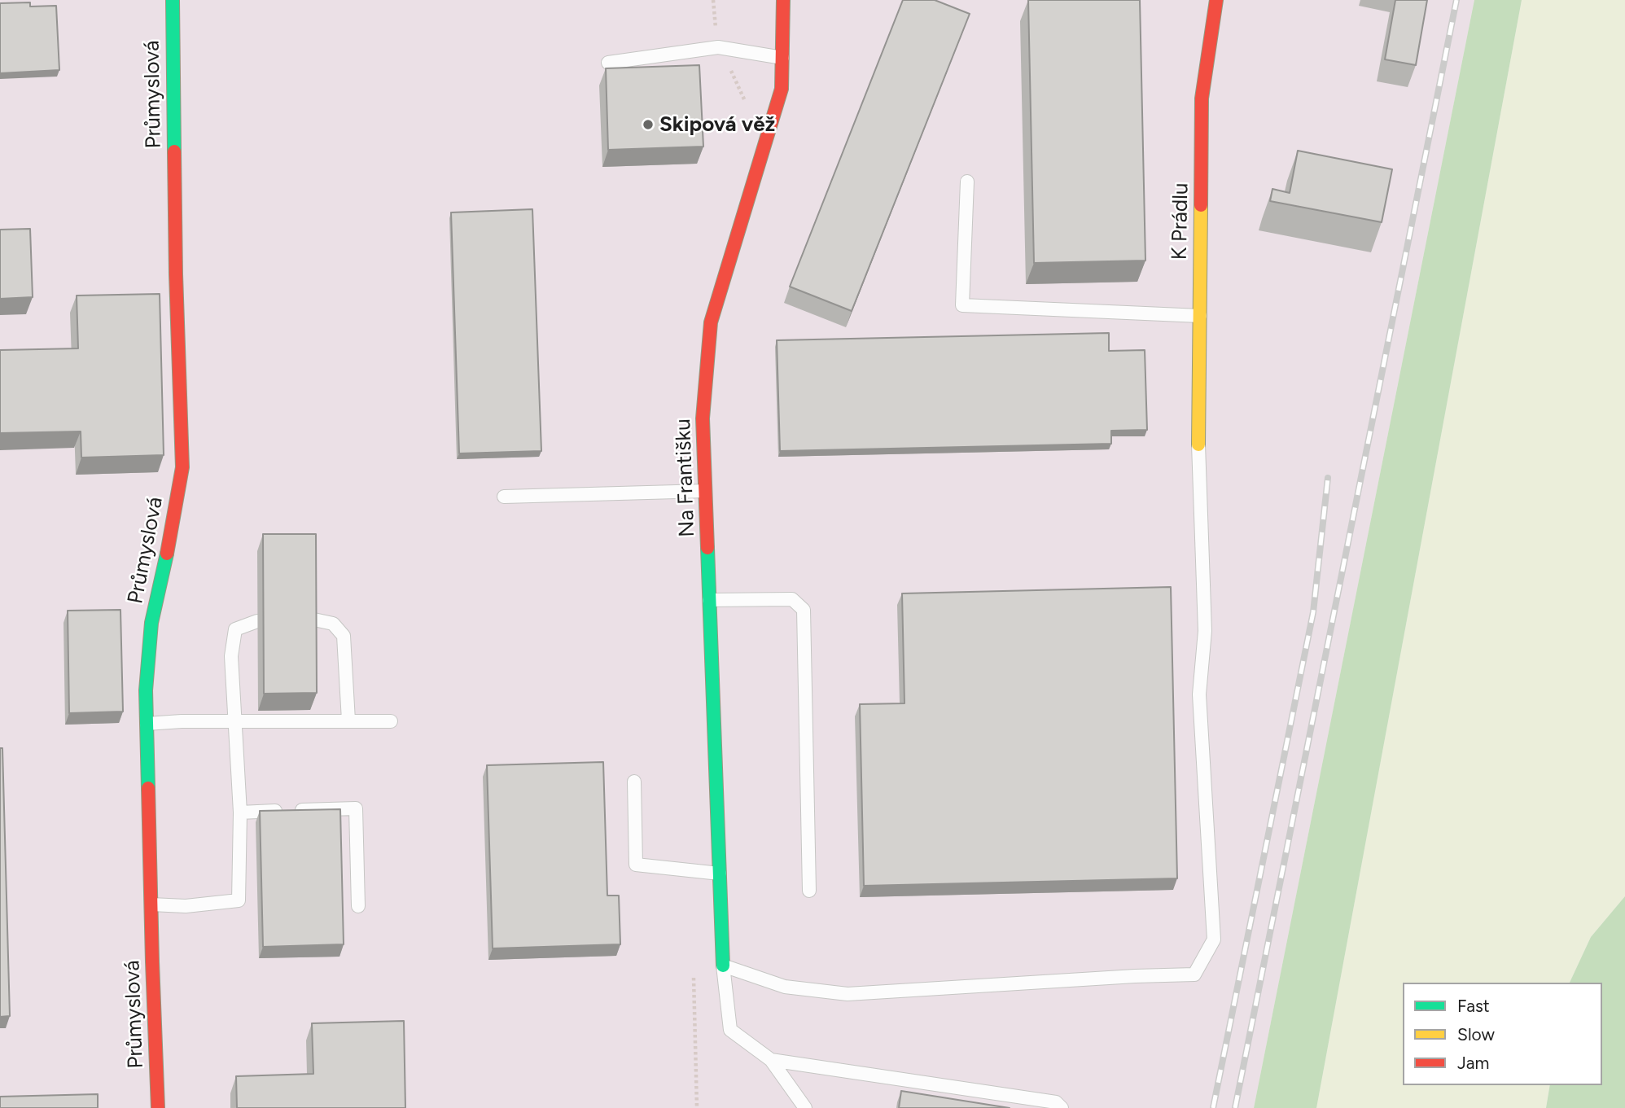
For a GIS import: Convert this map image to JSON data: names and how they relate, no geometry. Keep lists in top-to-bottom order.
{
  "streets": {
    "street": ["Průmyslová", "K Prádlu", "Na Františku"]
  },
  "places": ["Skipová věž"],
  "legend": ["Fast", "Slow", "Jam"]
}
